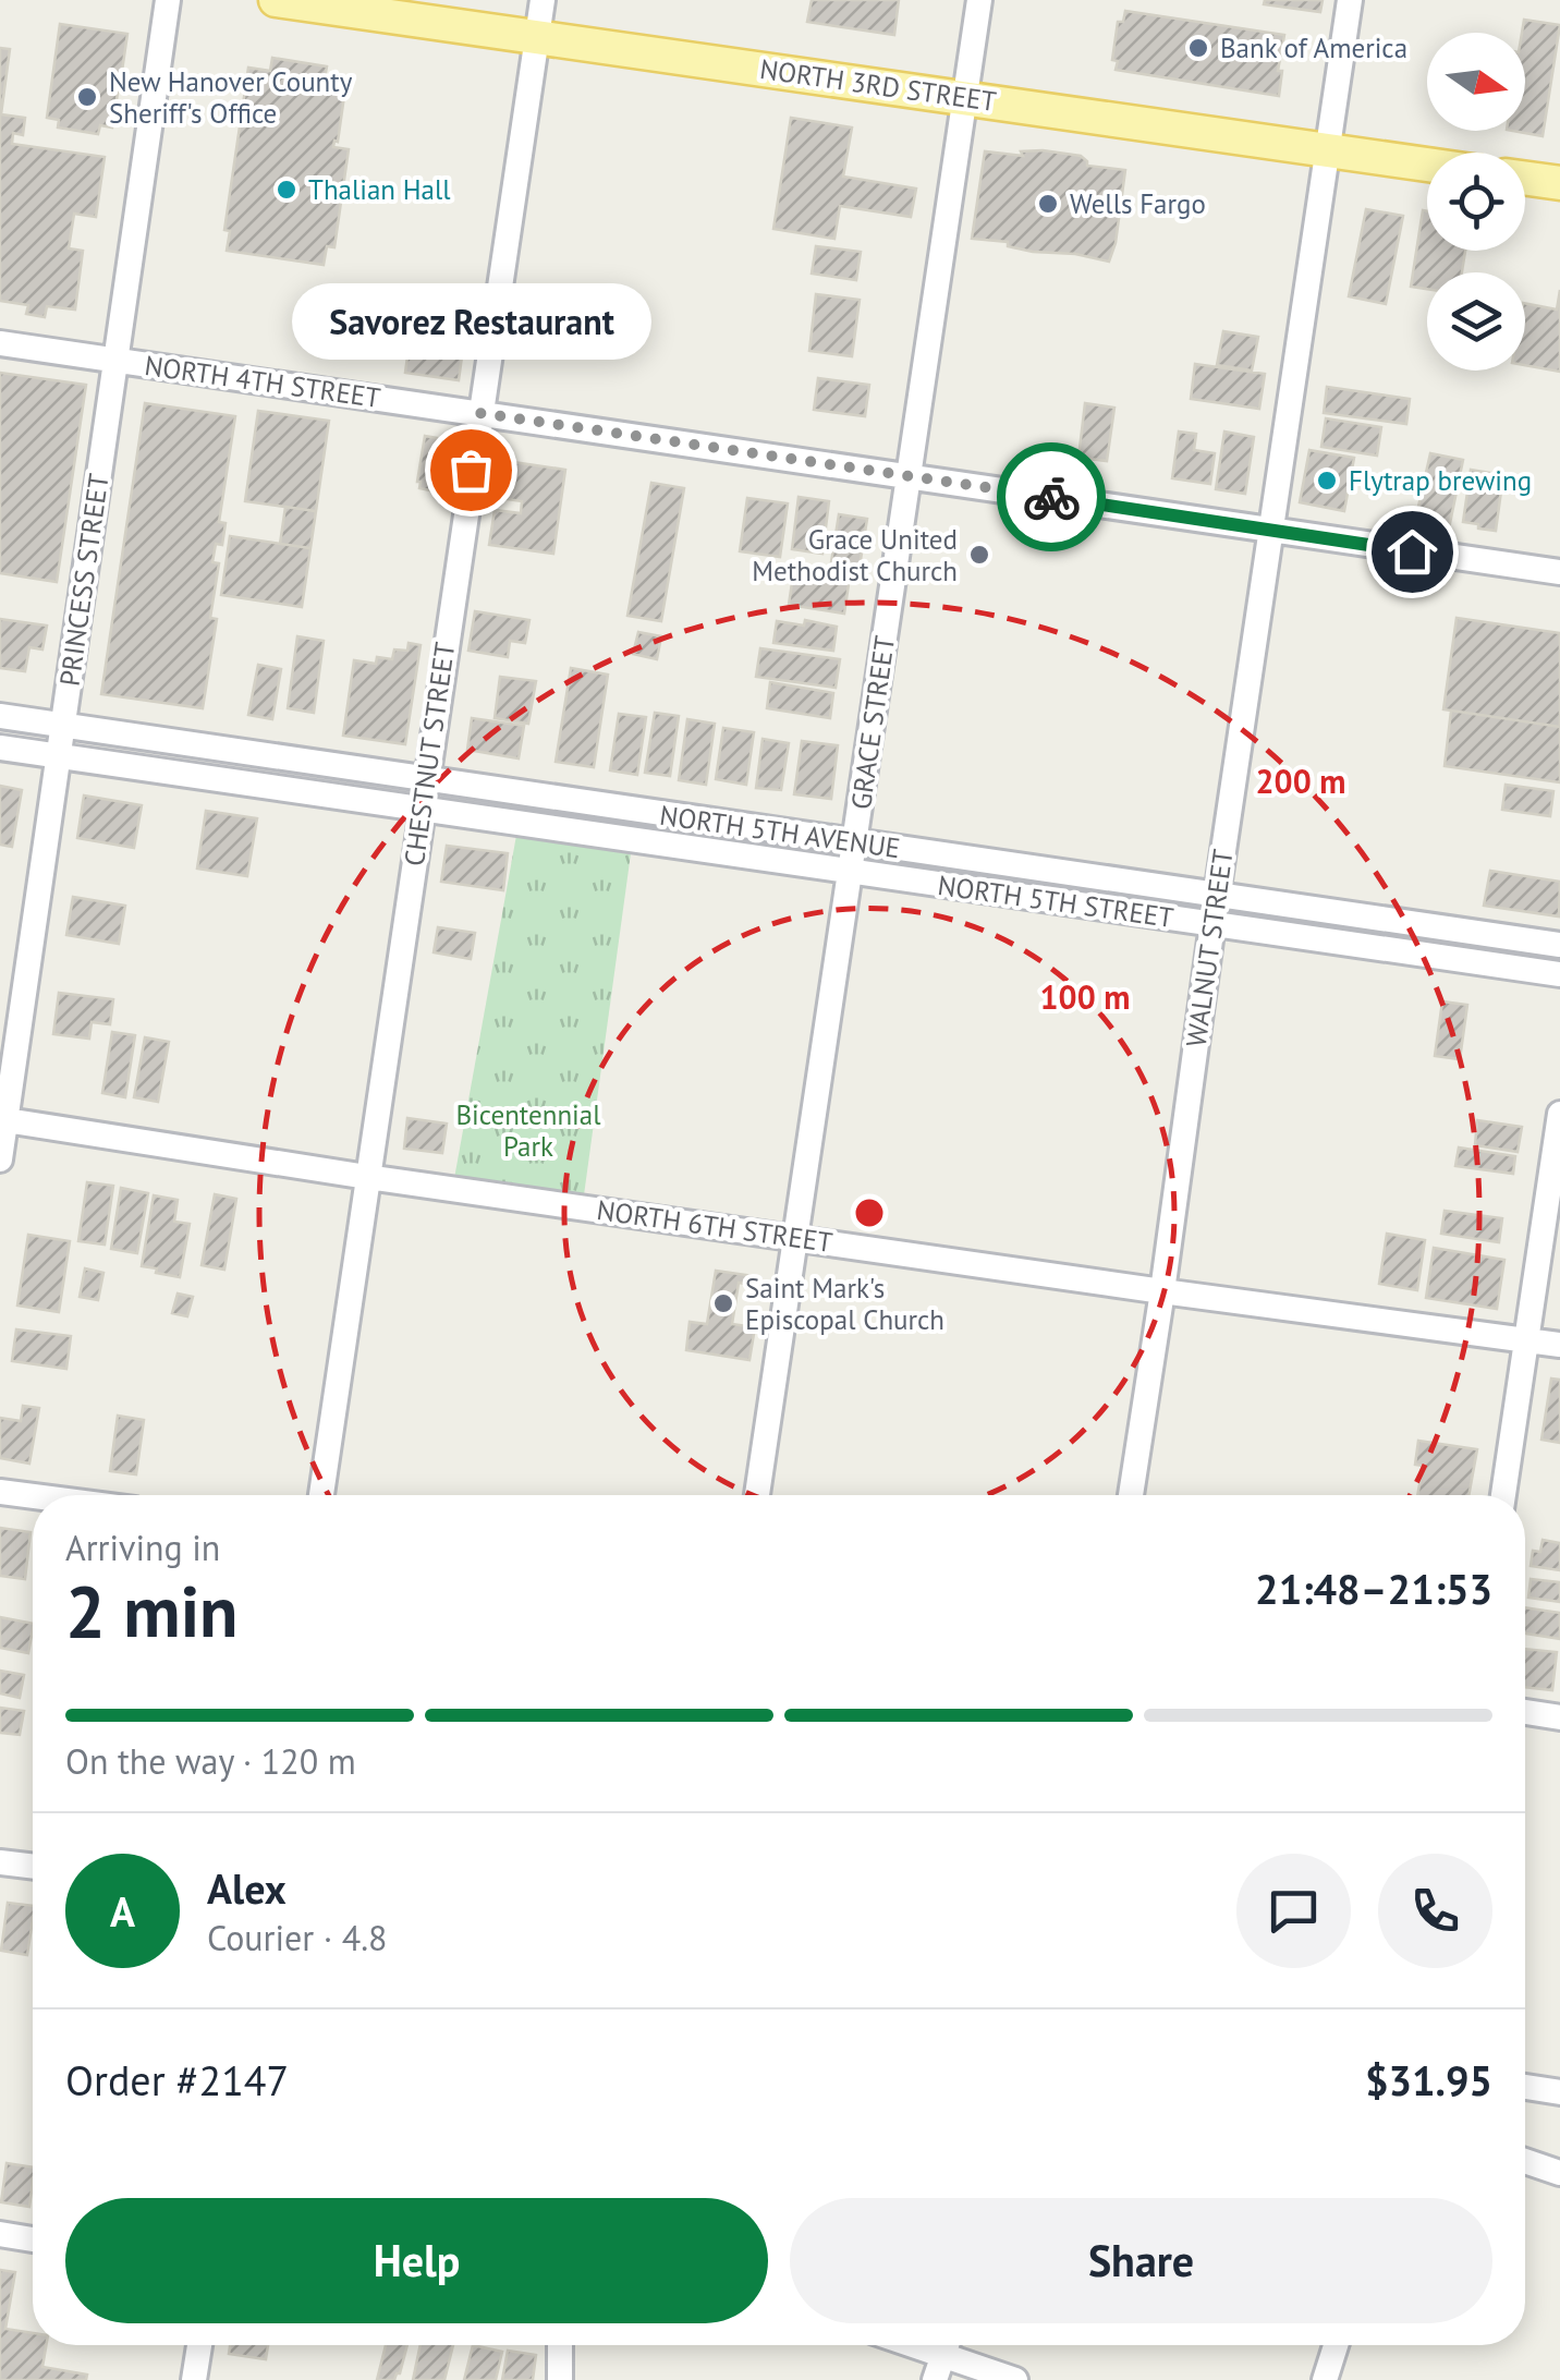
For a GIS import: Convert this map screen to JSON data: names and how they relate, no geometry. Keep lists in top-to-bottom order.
{
  "streets": {
    "main road": ["NORTH 3RD STREET"],
    "street": [
      "NORTH 4TH STREET",
      "PRINCESS STREET",
      "GRACE STREET",
      "CHESTNUT STREET",
      "NORTH 5TH AVENUE",
      "NORTH 5TH STREET",
      "WALNUT STREET",
      "NORTH 6TH STREET"
    ]
  },
  "crossings": [
    ["NORTH 3RD STREET", "GRACE STREET"],
    ["NORTH 3RD STREET", "CHESTNUT STREET"],
    ["NORTH 3RD STREET", "WALNUT STREET"],
    ["NORTH 4TH STREET", "PRINCESS STREET"],
    ["NORTH 4TH STREET", "GRACE STREET"],
    ["NORTH 4TH STREET", "CHESTNUT STREET"],
    ["NORTH 4TH STREET", "WALNUT STREET"],
    ["PRINCESS STREET", "NORTH 5TH AVENUE"],
    ["PRINCESS STREET", "NORTH 6TH STREET"],
    ["GRACE STREET", "NORTH 5TH AVENUE"],
    ["GRACE STREET", "NORTH 5TH STREET"],
    ["GRACE STREET", "NORTH 6TH STREET"],
    ["CHESTNUT STREET", "NORTH 5TH AVENUE"],
    ["CHESTNUT STREET", "NORTH 5TH STREET"],
    ["CHESTNUT STREET", "NORTH 6TH STREET"],
    ["NORTH 5TH AVENUE", "WALNUT STREET"],
    ["NORTH 5TH STREET", "WALNUT STREET"],
    ["WALNUT STREET", "NORTH 6TH STREET"]
  ],
  "parks": ["Bicentennial Park"],
  "places": [
    "Bank of America",
    "New Hanover County Sheriff's Office",
    "Thalian Hall",
    "Wells Fargo",
    "Savorez Restaurant",
    "Flytrap brewing",
    "Grace United Methodist Church",
    "Saint Mark's Episcopal Church"
  ],
  "north": "right",
  "page": {
    "bubble": "Savorez Restaurant",
    "heading": ["2 min", "Arriving in", "21:48–21:53"],
    "panel": [
      "Alex",
      "Courier · 4.8",
      "Order #2147",
      "$31.95"
    ],
    "bar": "On the way · 120 m",
    "round": "A",
    "buttons": ["Help", "Share"]
  },
  "rings": ["200 m", "100 m"]
}
